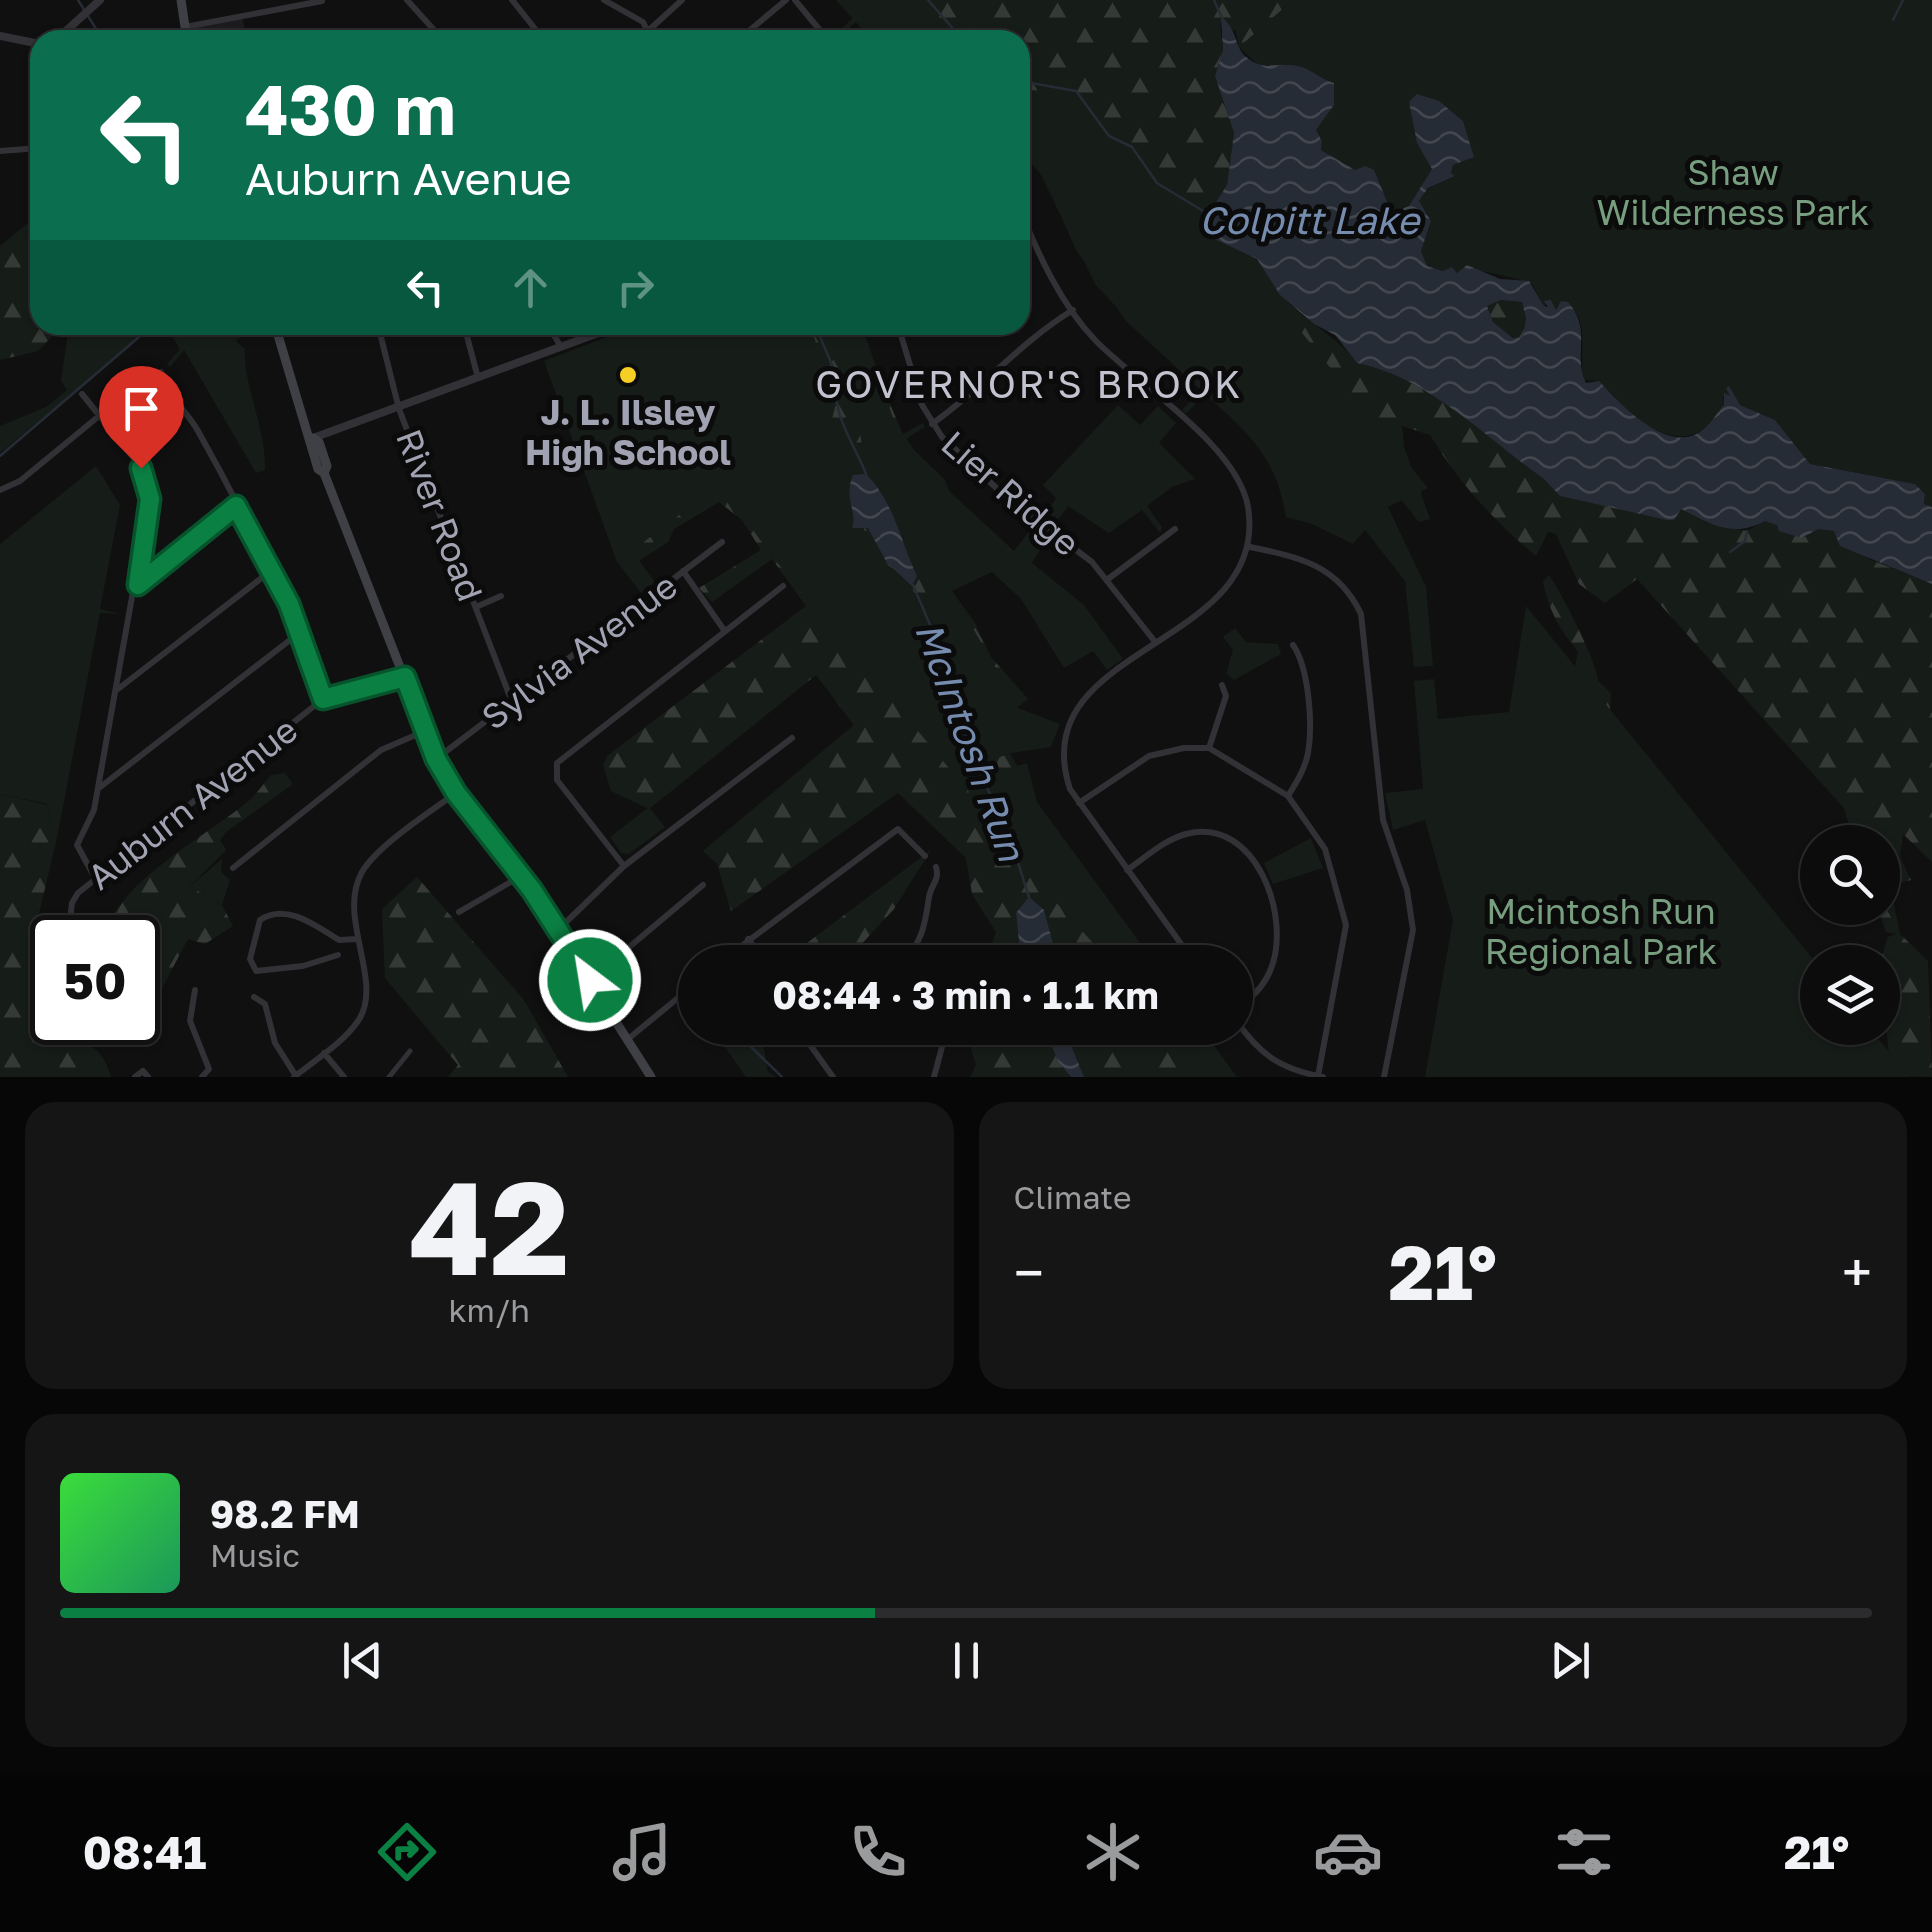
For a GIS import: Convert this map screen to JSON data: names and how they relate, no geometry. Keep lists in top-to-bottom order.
{
  "streets": {
    "street": [
      "Lier Ridge",
      "River Road",
      "Sylvia Avenue",
      "Auburn Avenue"
    ]
  },
  "crossings": [
    ["River Road", "Sylvia Avenue"]
  ],
  "districts": ["GOVERNOR'S BROOK"],
  "water": ["Colpitt Lake", "McIntosh Run"],
  "parks": ["Shaw Wilderness Park", "Mcintosh Run Regional Park"],
  "places": ["J. L. Ilsley High School"],
  "page": {
    "turn": ["430 m", "Auburn Avenue"],
    "limit": "50",
    "trip": "08:44 · 3 min · 1.1 km",
    "tile": [
      ["42", "km/h"],
      "Climate"
    ],
    "heat": ["−", "21°", "+"],
    "song": ["98.2 FM", "Music"],
    "tabs": ["08:41", "21°"]
  }
}
